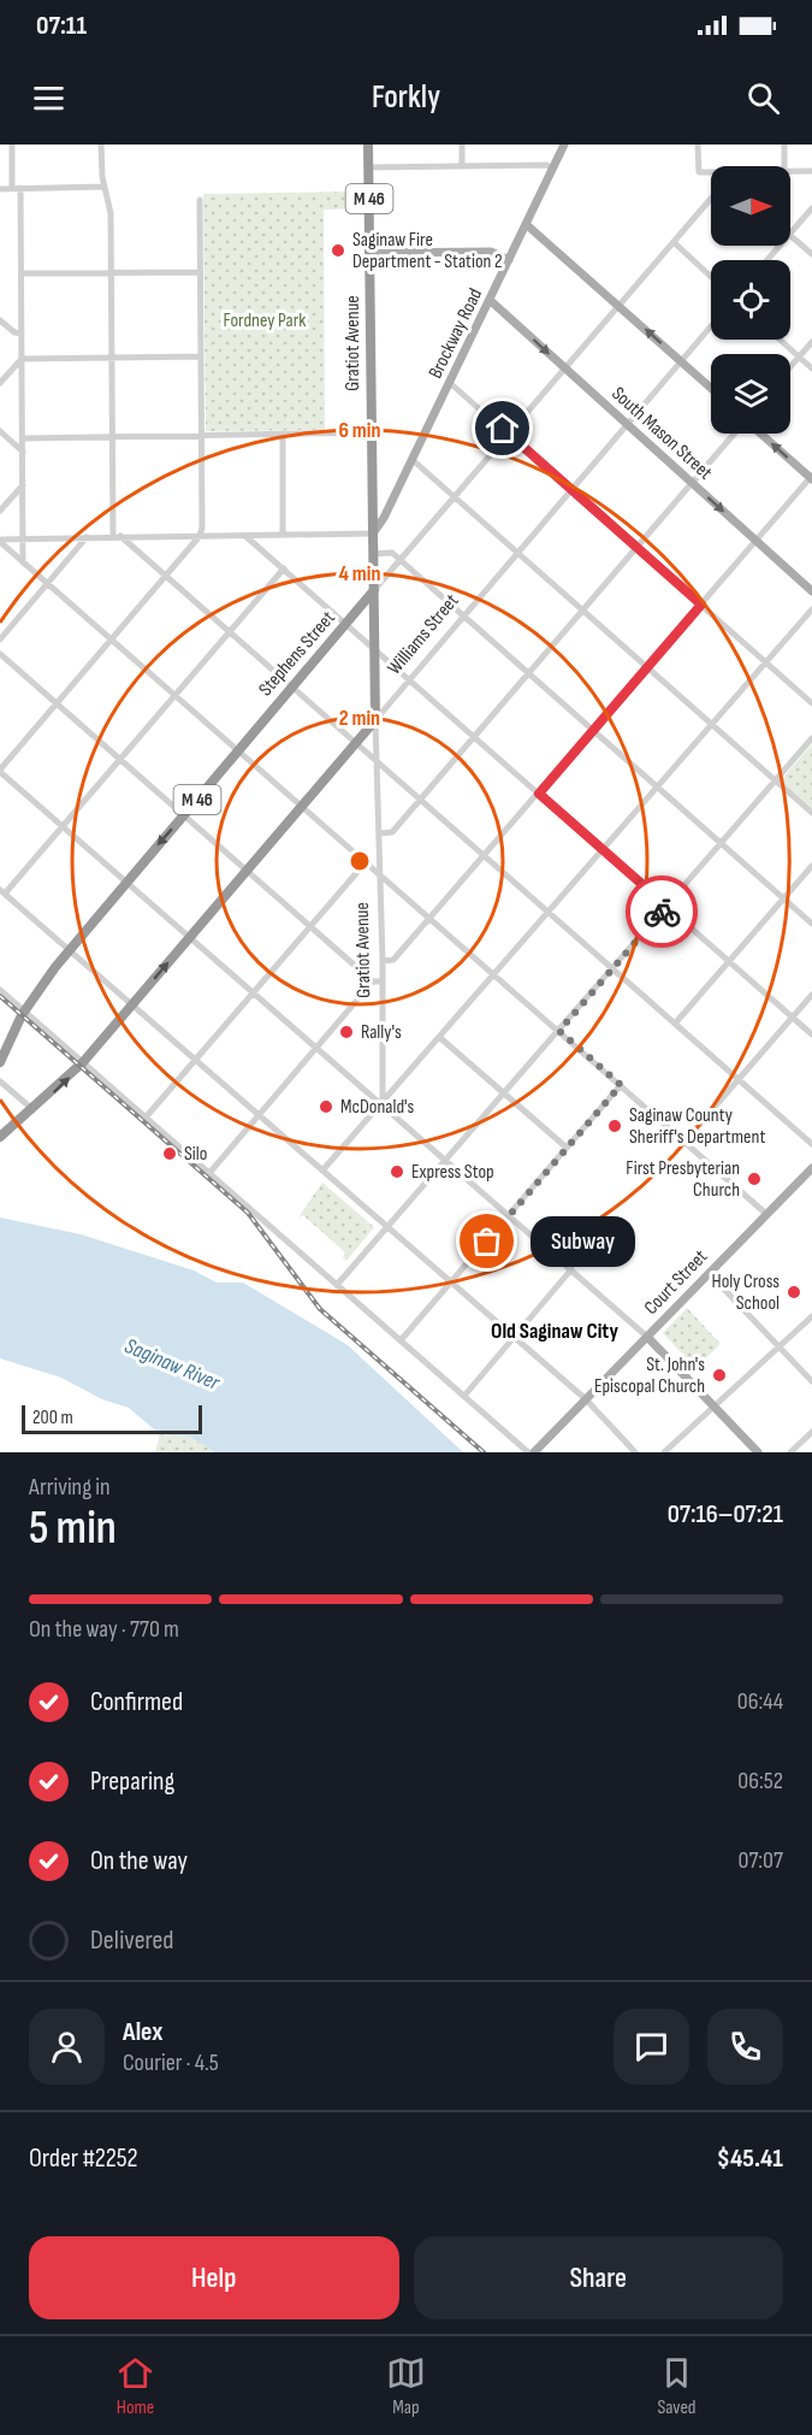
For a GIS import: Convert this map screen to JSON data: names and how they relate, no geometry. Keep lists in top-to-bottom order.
{
  "streets": {
    "highway": [
      "M 46",
      "Gratiot Avenue",
      "Williams Street",
      "Stephens Street"
    ],
    "main road": ["Brockway Road", "South Mason Street", "Court Street"]
  },
  "crossings": [
    ["Brockway Road", "Gratiot Avenue"],
    ["Brockway Road", "South Mason Street"],
    ["Gratiot Avenue", "Williams Street"],
    ["Gratiot Avenue", "Stephens Street"],
    ["South Mason Street", "Williams Street"],
    ["South Mason Street", "Stephens Street"]
  ],
  "one_way": ["South Mason Street"],
  "districts": ["Old Saginaw City"],
  "water": ["Saginaw River"],
  "parks": ["Fordney Park"],
  "places": [
    "Saginaw Fire Department - Station 2",
    "Rally's",
    "McDonald's",
    "Saginaw County Sheriff's Department",
    "Silo",
    "Express Stop",
    "First Presbyterian Church",
    "Subway",
    "Holy Cross School",
    "St. John's Episcopal Church"
  ],
  "scale_bar": "200 m",
  "north": "right",
  "page": {
    "status": "07:11",
    "header": "Forkly",
    "bubble": "Subway",
    "scale": "200 m",
    "heading": ["5 min", "Arriving in", "07:16–07:21"],
    "panel": [
      "Alex",
      "Courier · 4.5",
      "Order #2252",
      "$45.41"
    ],
    "bar": "On the way · 770 m",
    "list": [
      ["Confirmed", "06:44"],
      ["Preparing", "06:52"],
      ["On the way", "07:07"],
      "Delivered"
    ],
    "buttons": ["Help", "Share"],
    "tabs": ["Home", "Map", "Saved"]
  },
  "rings": ["6 min", "4 min", "2 min"]
}
